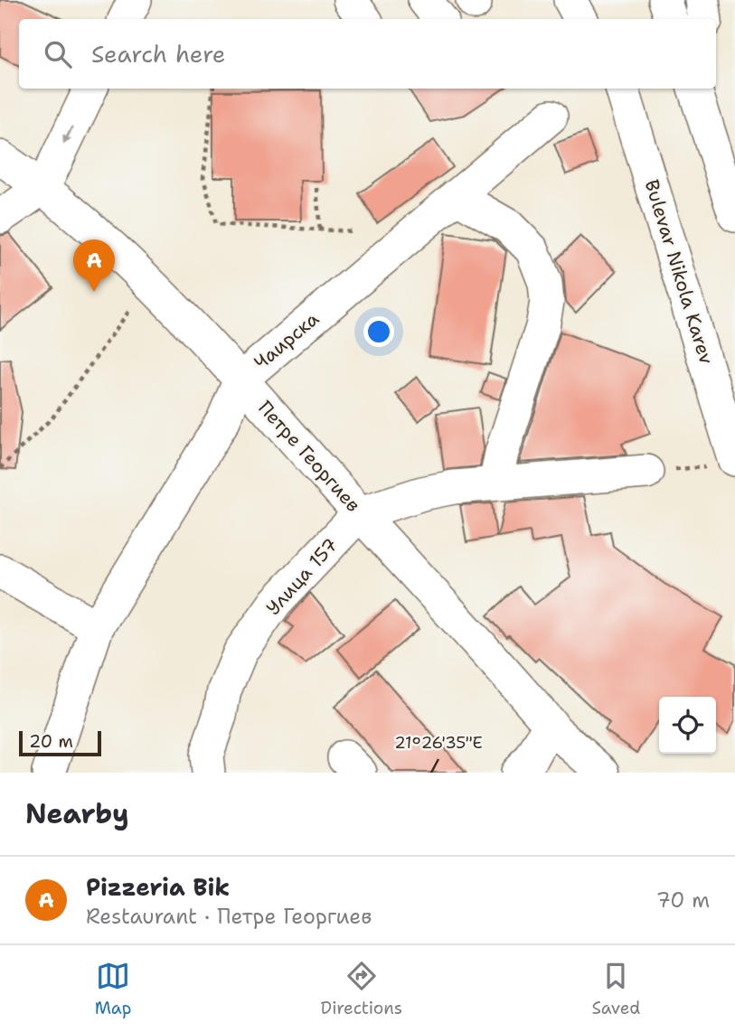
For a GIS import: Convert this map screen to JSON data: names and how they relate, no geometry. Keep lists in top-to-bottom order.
{
  "streets": {
    "street": [
      "Bulevar Nikola Karev",
      "Чаирска",
      "Петре Георгиев",
      "Улица 157"
    ]
  },
  "crossings": [
    ["Чаирска", "Петре Георгиев"],
    ["Петре Георгиев", "Улица 157"]
  ],
  "scale_bar": "20 m",
  "page": {
    "search": "Search here",
    "pins": "A",
    "scale": "20 m",
    "heading": "Nearby",
    "list": [
      {
        "mark": "A",
        "name": "Pizzeria Bik",
        "note": "Restaurant · Петре Георгиев",
        "value": "70 m"
      }
    ],
    "nav": ["Map", "Directions", "Saved"]
  },
  "coordinates": ["21°26'35\"E"]
}
